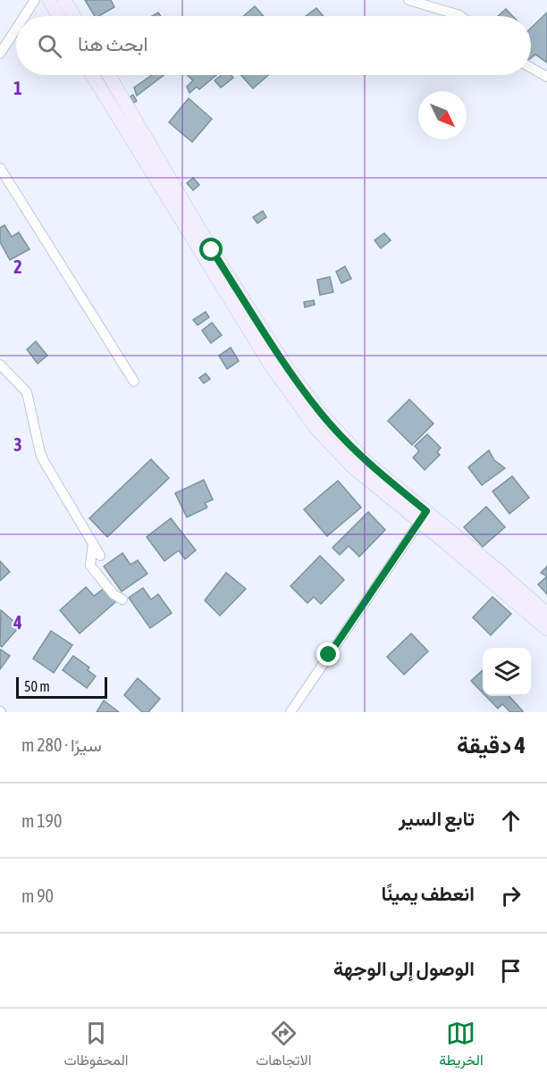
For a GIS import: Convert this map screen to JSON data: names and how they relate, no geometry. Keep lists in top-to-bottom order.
{
  "scale_bar": "50 m",
  "north": "bottom right",
  "page": {
    "search": "ابحث هنا",
    "scale": "50 m",
    "heading": ["4 دقيقة", "سيرًا · 280 m"],
    "list": [
      ["تابع السير", "190 m"],
      ["انعطف يمينًا", "90 m"],
      "الوصول إلى الوجهة"
    ],
    "nav": ["الخريطة", "الاتجاهات", "المحفوظات"]
  },
  "grid": {
    "rows": [
      "1",
      "2",
      "3",
      "4"
    ]
  }
}
